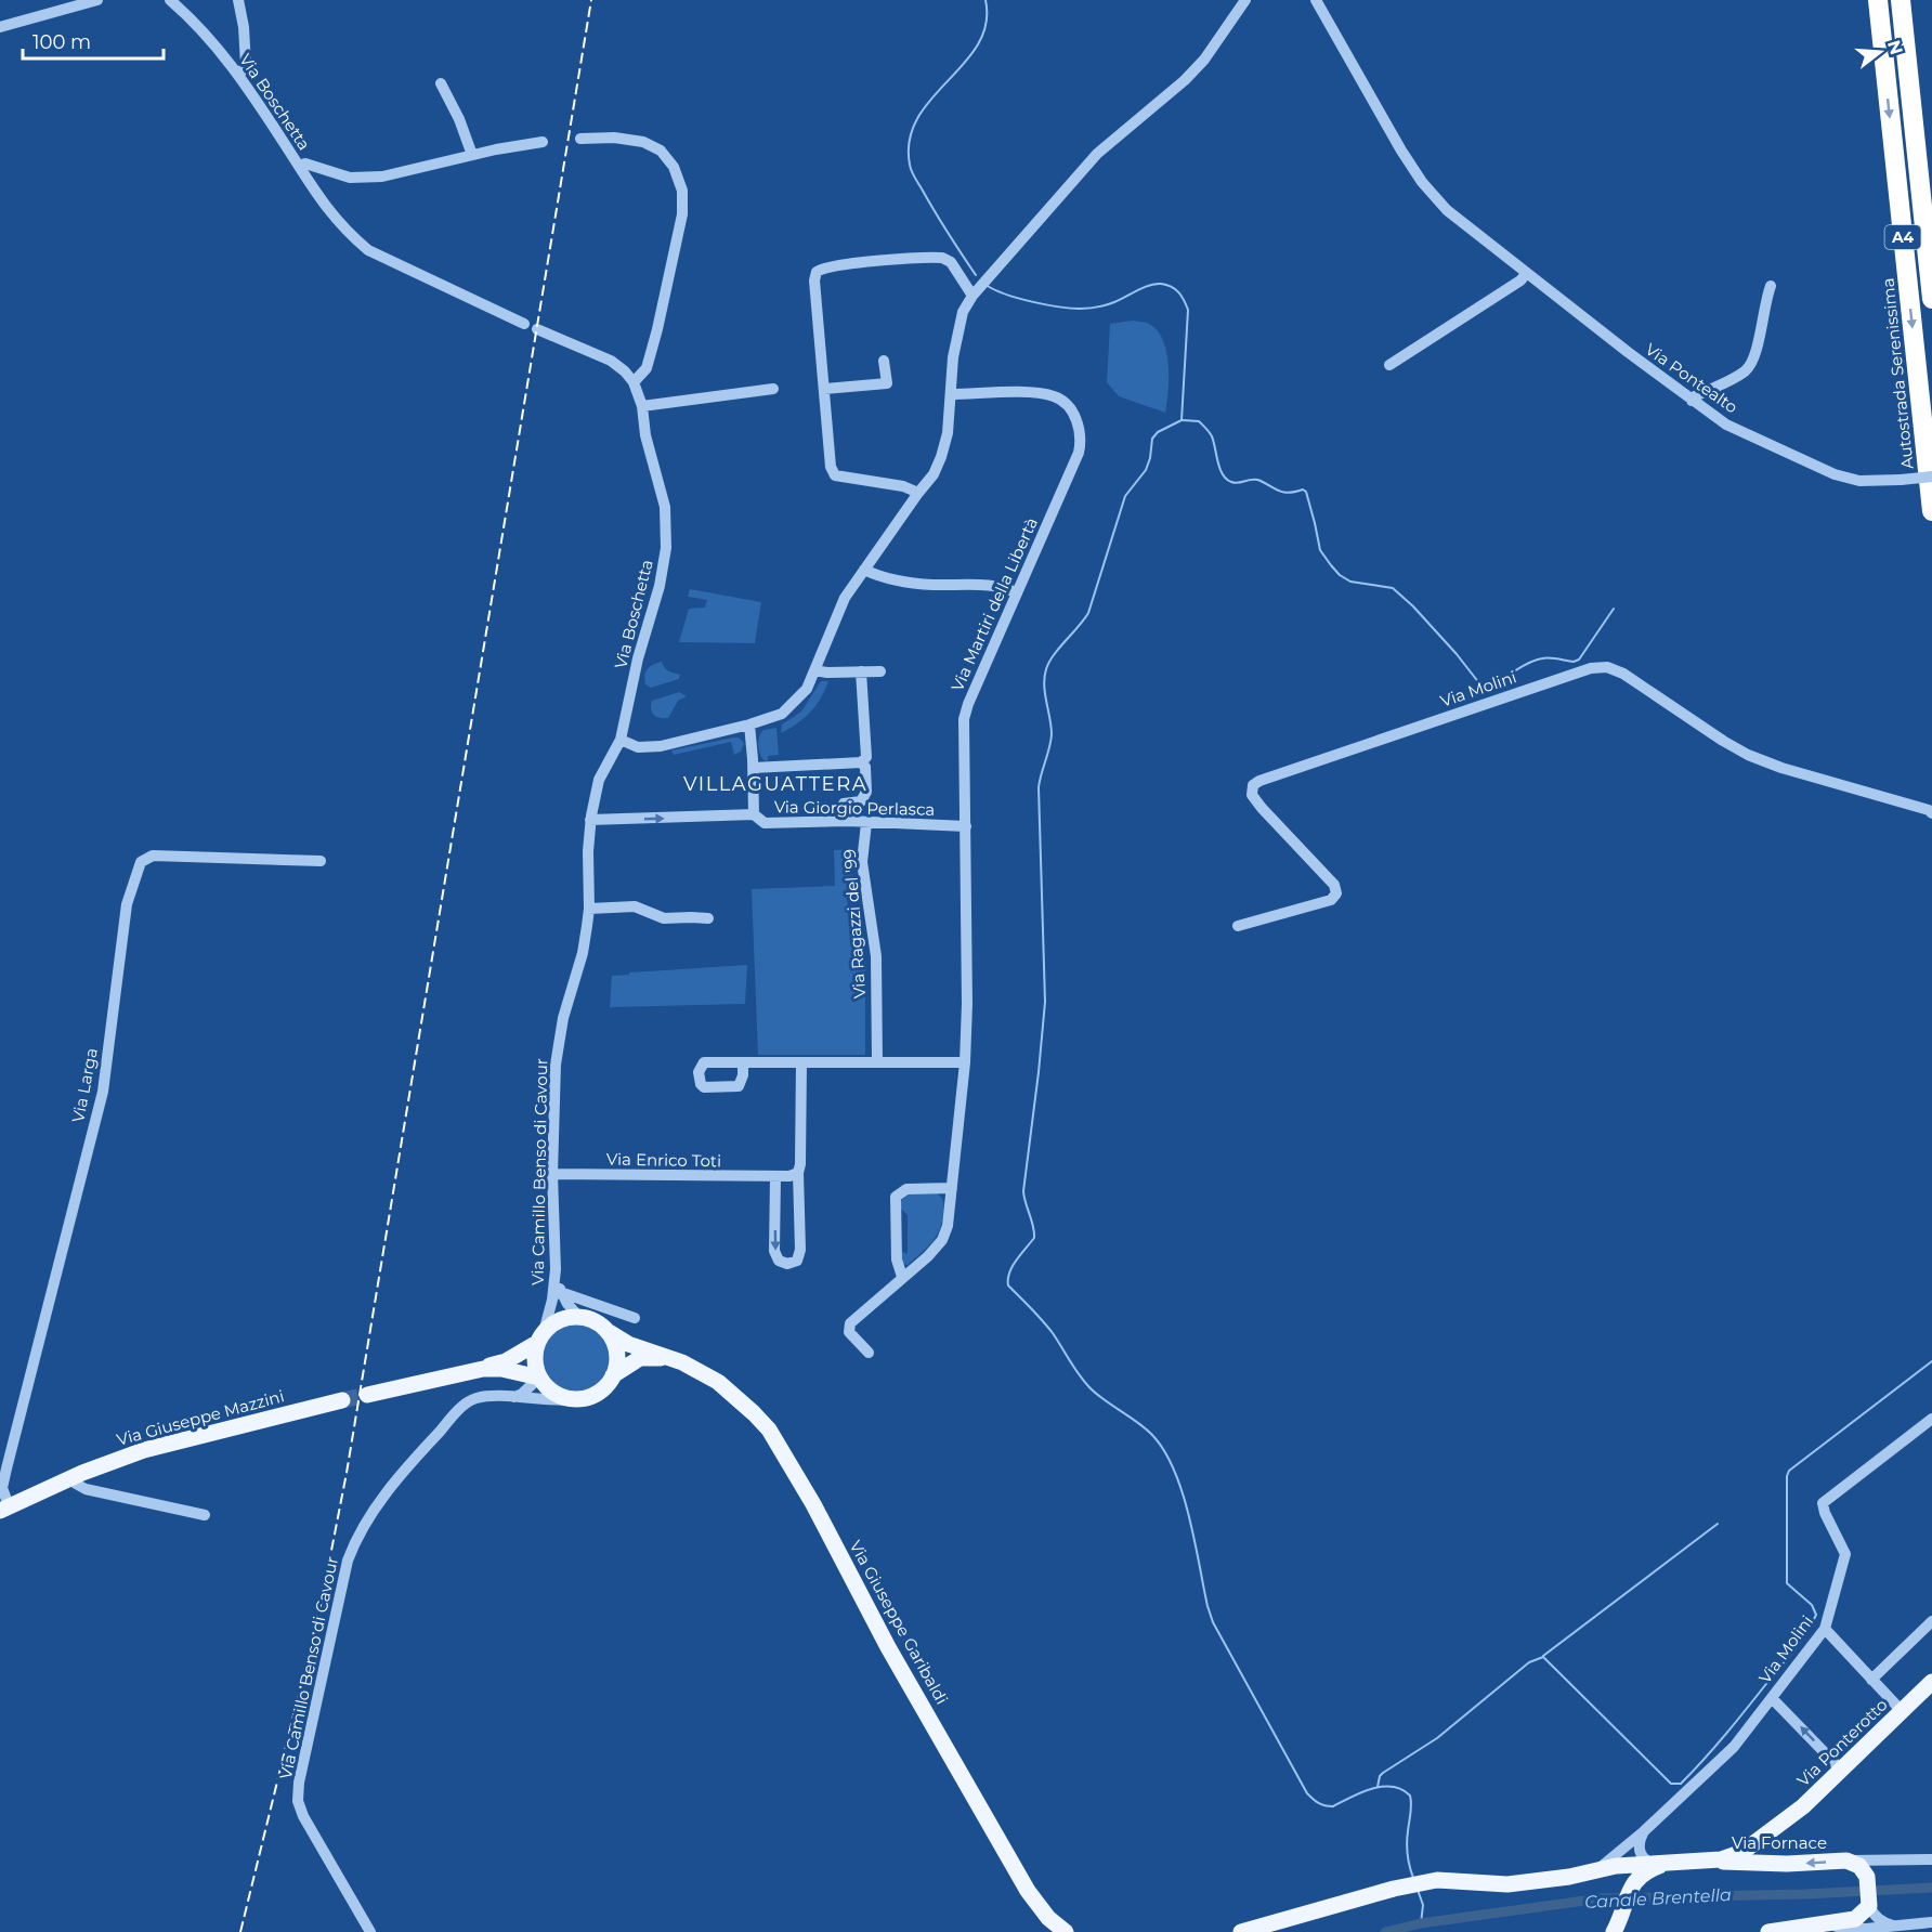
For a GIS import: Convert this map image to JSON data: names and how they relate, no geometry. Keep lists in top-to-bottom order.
{
  "streets": {
    "highway": ["A4", "Autostrada Serenissima"],
    "main road": [
      "Via Giuseppe Mazzini",
      "Via Giuseppe Garibaldi",
      "Via Ponterotto",
      "Via Fornace"
    ],
    "street": [
      "Via Boschetta",
      "Via Pontealto",
      "Via Martiri della Libertà",
      "Via Molini",
      "Via Giorgio Perlasca",
      "Via Ragazzi del '99",
      "Via Larga",
      "Via Enrico Toti",
      "Via Camillo Benso di Cavour"
    ]
  },
  "crossings": [
    ["Via Boschetta", "Via Camillo Benso di Cavour"],
    ["Via Martiri della Libertà", "Via Giorgio Perlasca"],
    ["Via Molini", "Via Ponterotto"],
    ["Via Giorgio Perlasca", "Via Ragazzi del '99"],
    ["Via Larga", "Via Giuseppe Mazzini"],
    ["Via Enrico Toti", "Via Camillo Benso di Cavour"],
    ["Via Camillo Benso di Cavour", "Via Giuseppe Garibaldi"],
    ["Via Ponterotto", "Via Fornace"]
  ],
  "districts": ["VILLAGUATTERA"],
  "water": ["Canale Brentella"],
  "scale_bar": "100 m",
  "north": "right"
}
